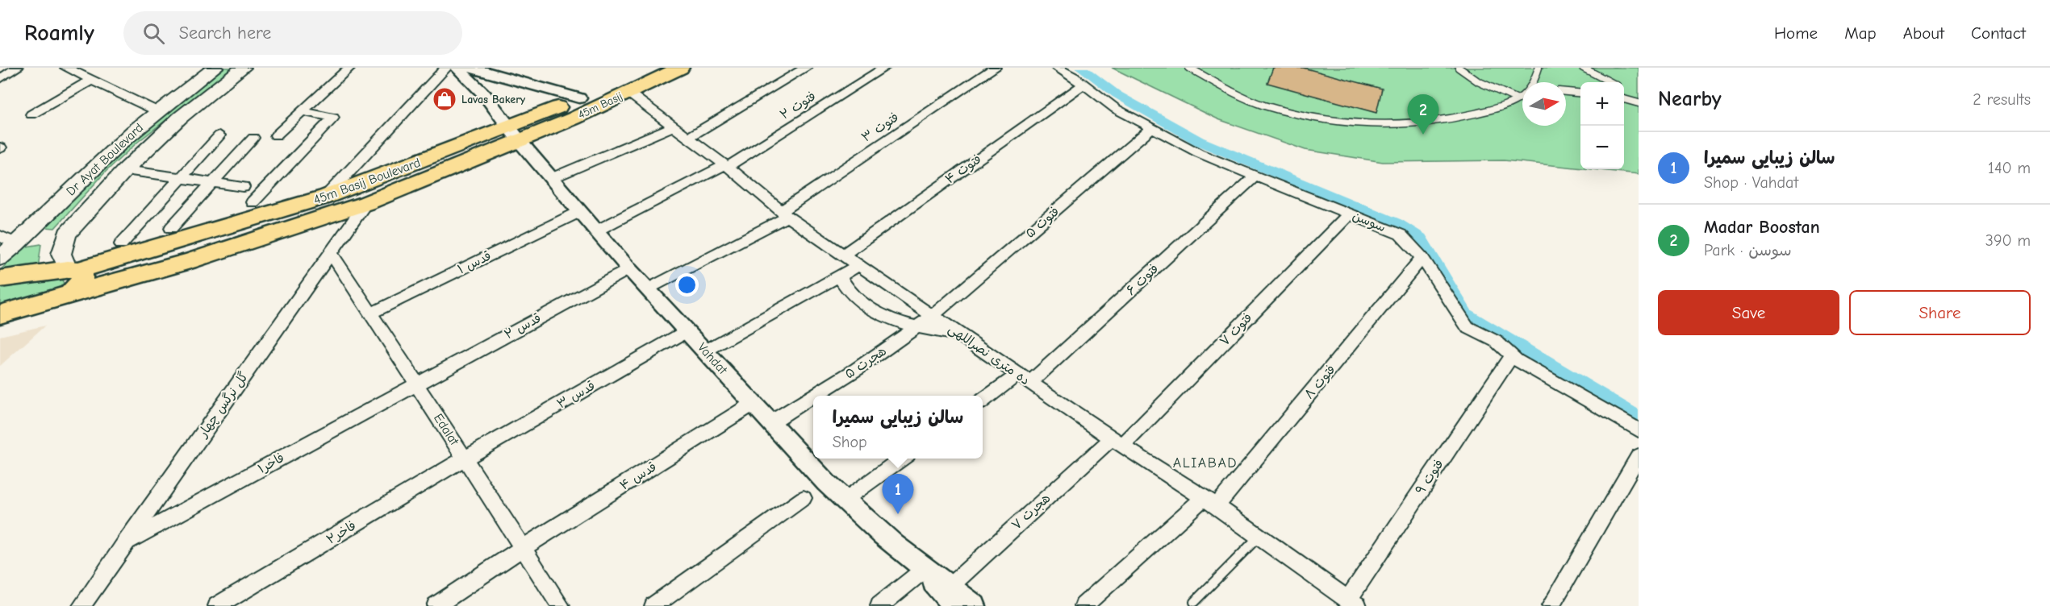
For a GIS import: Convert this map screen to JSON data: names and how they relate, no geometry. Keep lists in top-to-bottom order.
{
  "streets": {
    "main road": ["45m Basij", "Dr Ayat Boulevard", "45m Basij Boulevard"],
    "street": [
      "فتوت ۲",
      "فتوت ۳",
      "فتوت ۴",
      "سوسن",
      "فتوت ۵",
      "قدس ۱",
      "فتوت ۶",
      "قدس ۲",
      "فتوت ۷",
      "ده متری نصراللهی",
      "Vahdat",
      "هجرت ۵",
      "فتوت ۸",
      "قدس ۳",
      "گل نرگس چهار",
      "Edalat",
      "فاخر۱",
      "قدس ۴",
      "فتوت ۹",
      "هجرت ۷",
      "فاخر۲"
    ]
  },
  "crossings": [
    ["45m Basij", "45m Basij Boulevard"],
    ["45m Basij", "ده متری نصراللهی"],
    ["45m Basij", "Vahdat"],
    ["فتوت ۲", "ده متری نصراللهی"],
    ["فتوت ۲", "Vahdat"],
    ["فتوت ۳", "ده متری نصراللهی"],
    ["فتوت ۳", "Vahdat"],
    ["فتوت ۴", "سوسن"],
    ["فتوت ۴", "ده متری نصراللهی"],
    ["45m Basij Boulevard", "Vahdat"],
    ["45m Basij Boulevard", "گل نرگس چهار"],
    ["سوسن", "فتوت ۵"],
    ["سوسن", "فتوت ۶"],
    ["سوسن", "فتوت ۷"],
    ["سوسن", "فتوت ۸"],
    ["سوسن", "فتوت ۹"],
    ["فتوت ۵", "ده متری نصراللهی"],
    ["فتوت ۵", "هجرت ۵"],
    ["قدس ۱", "Vahdat"],
    ["قدس ۱", "Edalat"],
    ["فتوت ۶", "ده متری نصراللهی"],
    ["قدس ۲", "Vahdat"],
    ["قدس ۲", "Edalat"],
    ["قدس ۲", "فاخر۱"],
    ["فتوت ۷", "ده متری نصراللهی"],
    ["فتوت ۷", "هجرت ۷"],
    ["ده متری نصراللهی", "هجرت ۵"],
    ["ده متری نصراللهی", "فتوت ۸"],
    ["ده متری نصراللهی", "فتوت ۹"],
    ["ده متری نصراللهی", "هجرت ۷"],
    ["Vahdat", "هجرت ۵"],
    ["Vahdat", "قدس ۳"],
    ["Vahdat", "قدس ۴"],
    ["Vahdat", "هجرت ۷"],
    ["قدس ۳", "Edalat"],
    ["قدس ۳", "فاخر۲"],
    ["گل نرگس چهار", "Edalat"],
    ["گل نرگس چهار", "فاخر۱"],
    ["Edalat", "فاخر۱"],
    ["Edalat", "قدس ۴"],
    ["Edalat", "فاخر۲"]
  ],
  "districts": ["ALIABAD"],
  "places": {
    "shop": ["Lavas Bakery"]
  },
  "north": "right",
  "page": {
    "header": "Roamly",
    "search": "Search here",
    "nav": [
      "Home",
      "Map",
      "About",
      "Contact"
    ],
    "heading": ["Nearby", "2 results"],
    "map_buttons": ["+", "−"],
    "pins": ["2", "1"],
    "list": [
      {
        "mark": "1",
        "name": "سالن زیبایی سمیرا",
        "note": "Shop · Vahdat",
        "value": "140 m"
      },
      {
        "mark": "2",
        "name": "Madar Boostan",
        "note": "Park · سوسن",
        "value": "390 m"
      }
    ],
    "buttons": ["Save", "Share"],
    "popup": ["سالن زیبایی سمیرا", "Shop"]
  }
}
